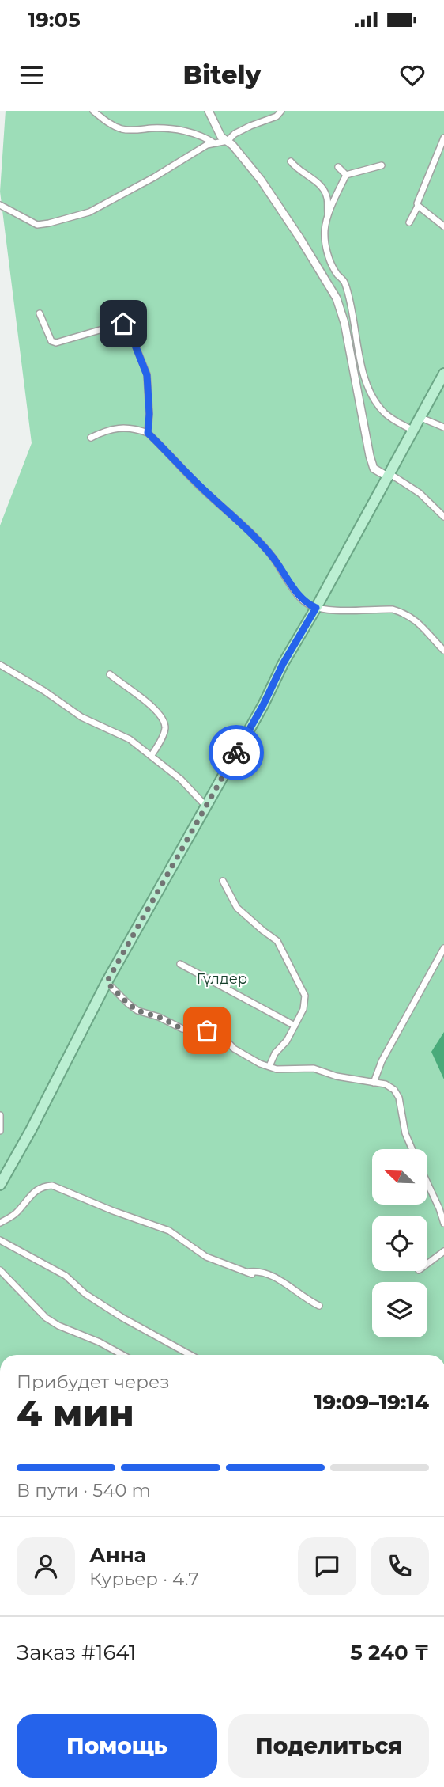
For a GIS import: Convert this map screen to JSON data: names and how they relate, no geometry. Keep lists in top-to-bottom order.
{
  "parks": ["Гүлдер"],
  "north": "top left",
  "page": {
    "status": "19:05",
    "header": "Bitely",
    "heading": ["4 мин", "Прибудет через", "19:09–19:14"],
    "panel": [
      "Анна",
      "Курьер · 4.7",
      "Заказ #1641",
      "5 240 ₸"
    ],
    "bar": "В пути · 540 m",
    "buttons": ["Помощь", "Поделиться"]
  }
}
